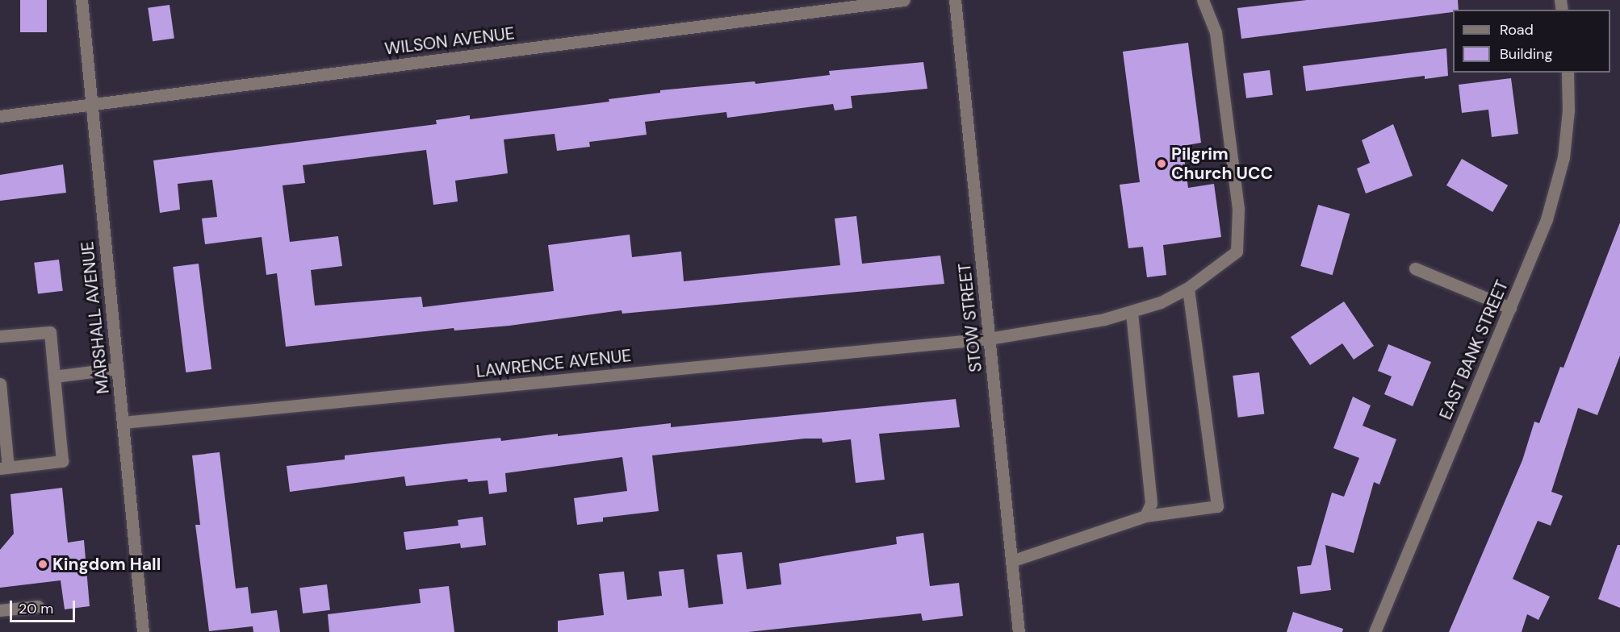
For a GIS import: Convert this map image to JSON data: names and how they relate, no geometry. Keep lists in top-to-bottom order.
{
  "streets": {
    "street": [
      "WILSON AVENUE",
      "MARSHALL AVENUE",
      "STOW STREET",
      "EAST BANK STREET",
      "LAWRENCE AVENUE"
    ]
  },
  "crossings": [
    ["WILSON AVENUE", "MARSHALL AVENUE"],
    ["MARSHALL AVENUE", "LAWRENCE AVENUE"],
    ["STOW STREET", "LAWRENCE AVENUE"]
  ],
  "places": ["Pilgrim Church UCC", "Kingdom Hall"],
  "legend": ["Road", "Building"],
  "scale_bar": "20 m"
}
